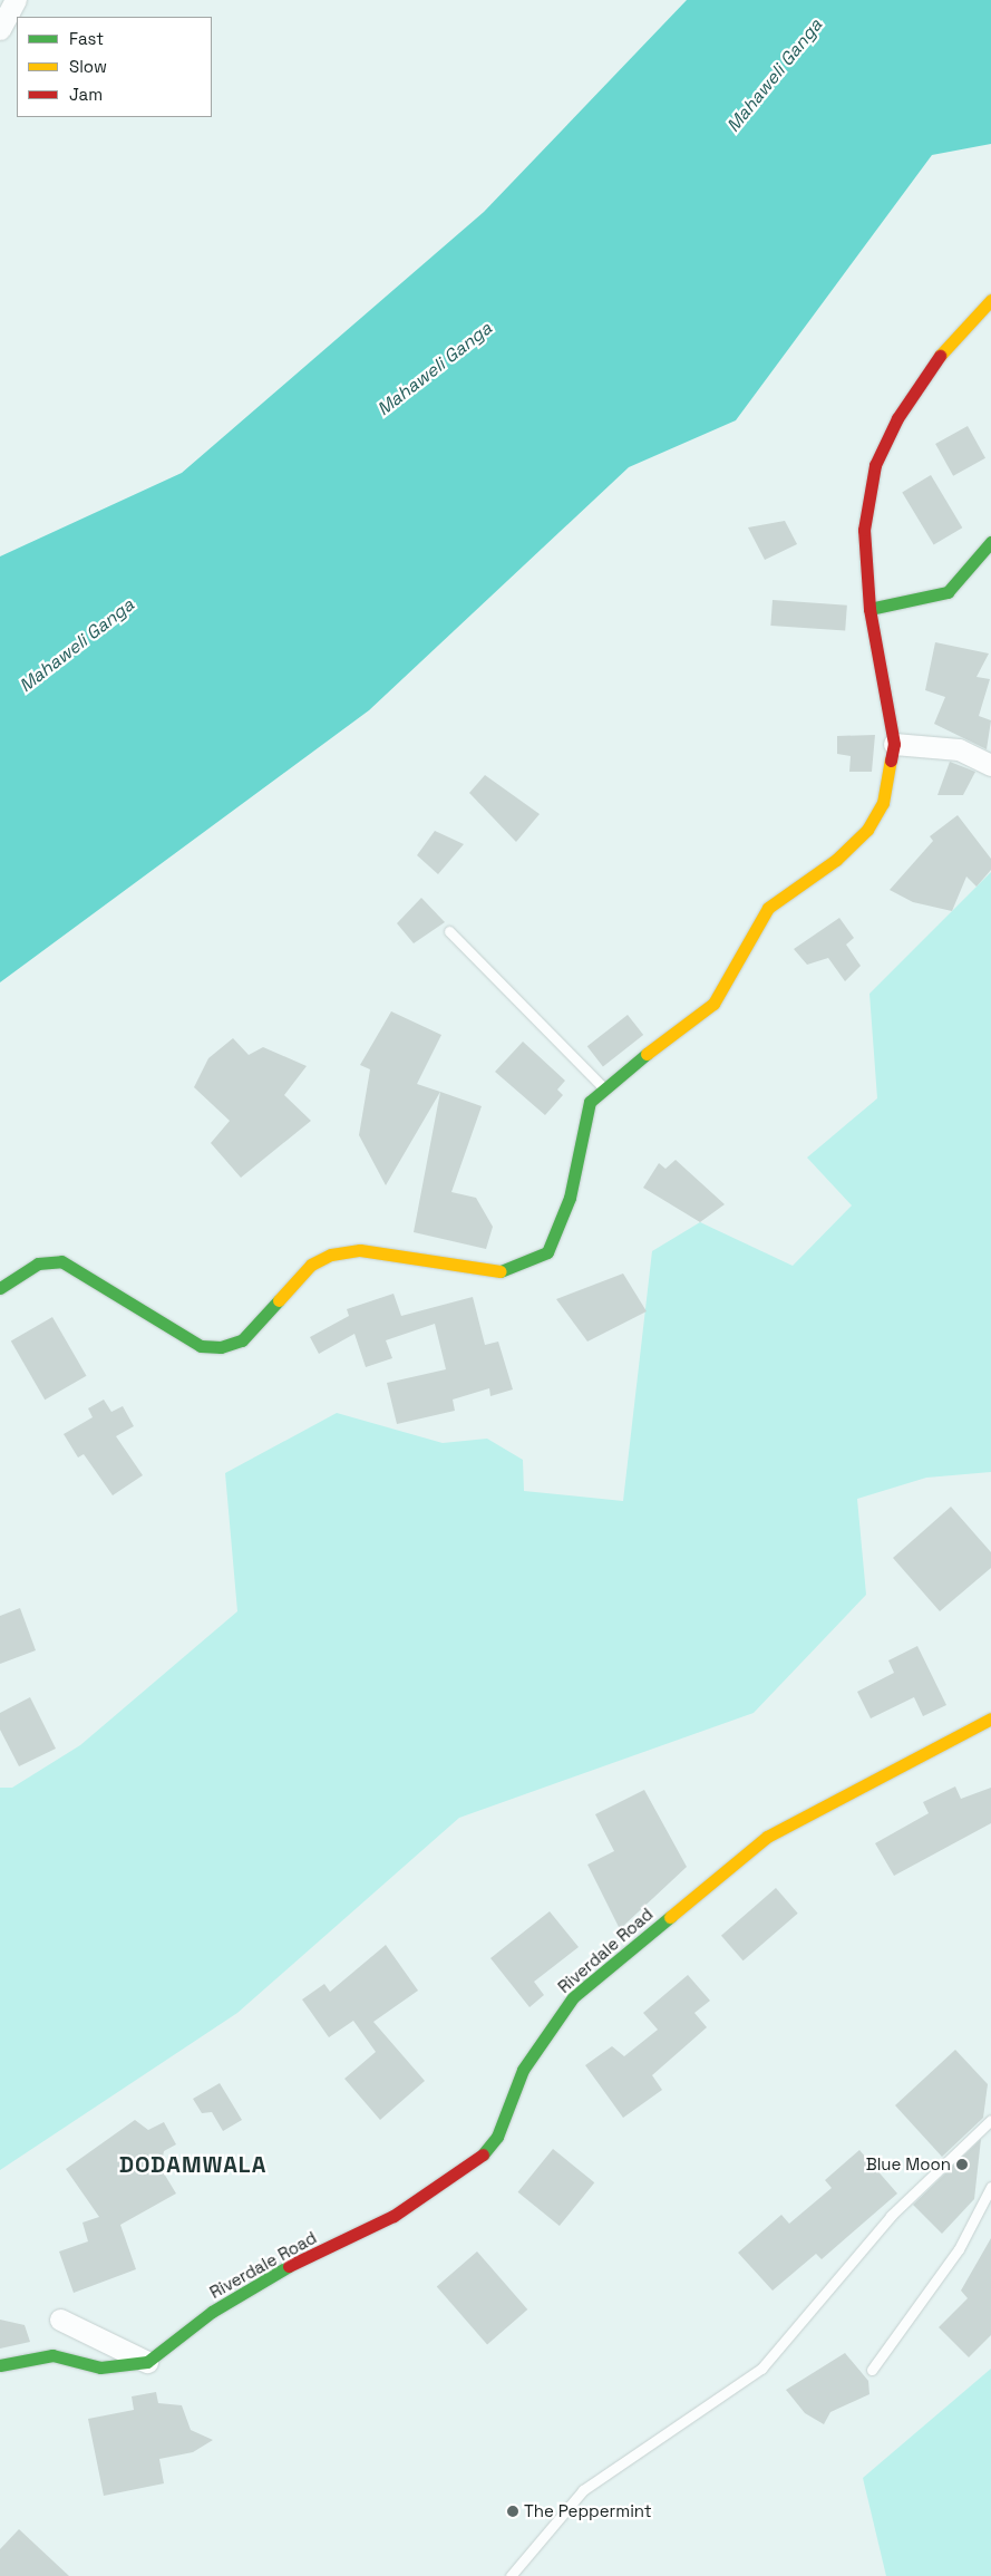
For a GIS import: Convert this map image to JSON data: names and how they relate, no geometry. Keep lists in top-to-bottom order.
{
  "streets": {
    "street": ["Riverdale Road"]
  },
  "districts": ["DODAMWALA"],
  "water": ["Mahaweli Ganga"],
  "places": ["Blue Moon", "The Peppermint"],
  "legend": ["Fast", "Slow", "Jam"]
}
